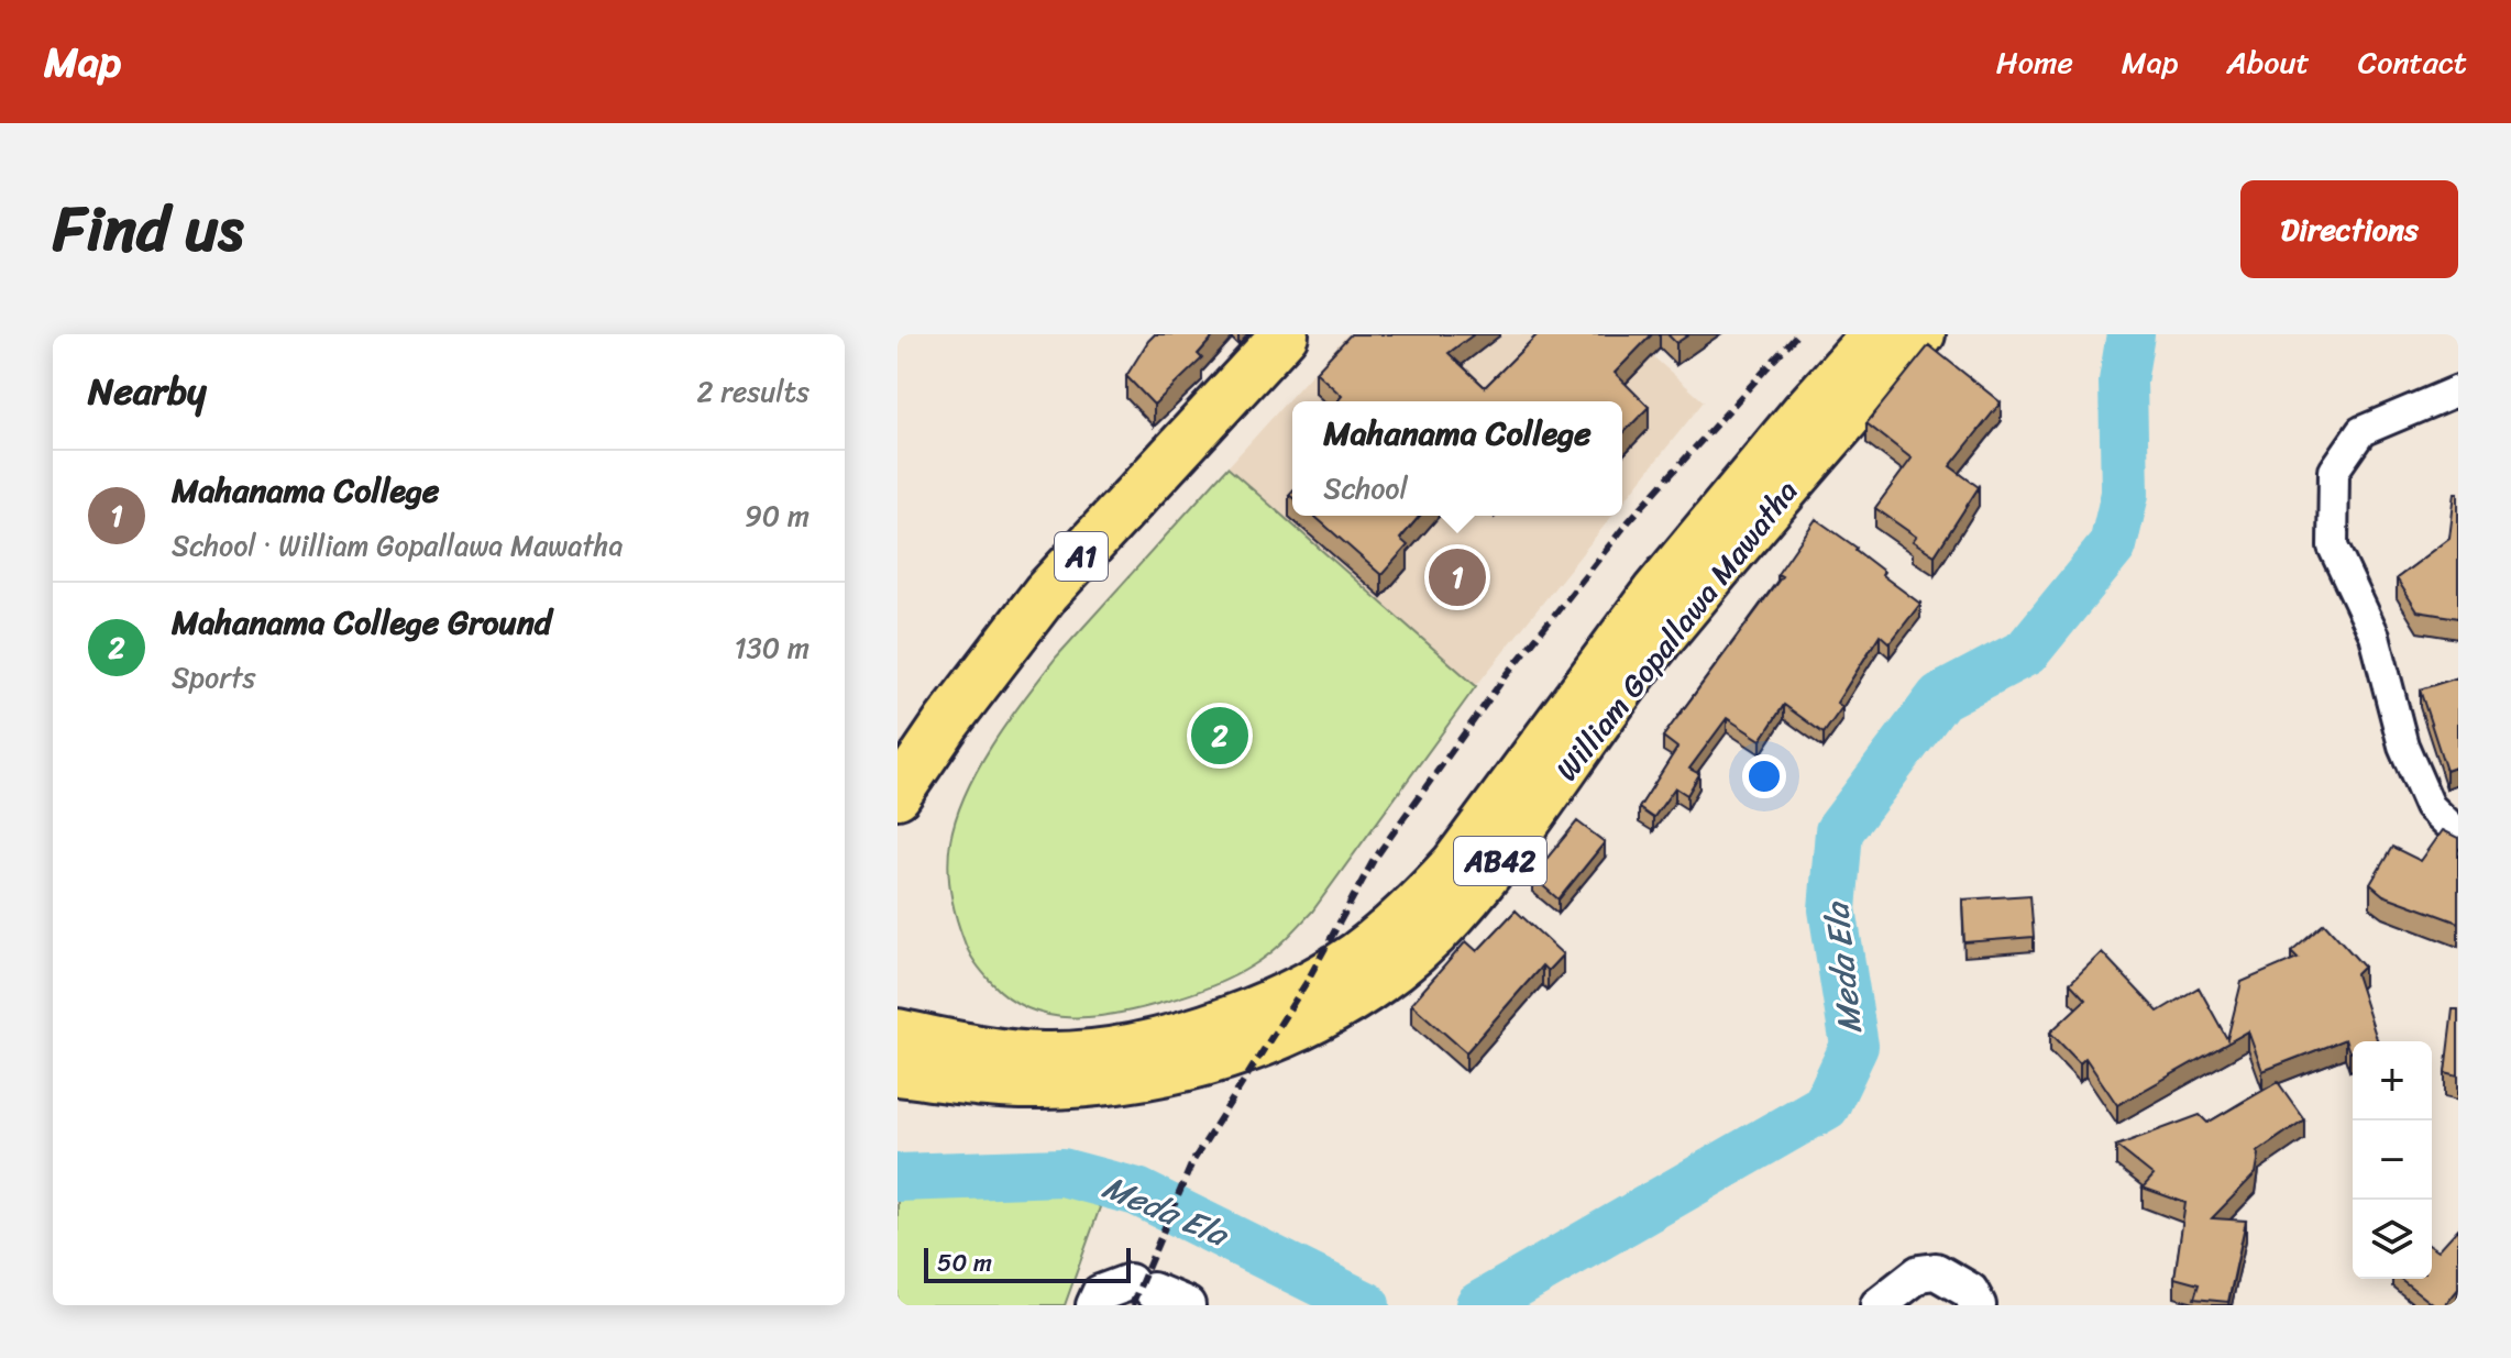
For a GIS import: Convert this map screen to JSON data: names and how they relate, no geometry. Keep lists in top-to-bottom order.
{
  "streets": {
    "highway": ["A1"],
    "main road": ["William Gopallawa Mawatha", "AB42"]
  },
  "water": ["Meda Ela"],
  "scale_bar": "50 m",
  "page": {
    "header": "Map",
    "nav": [
      "Home",
      "Map",
      "About",
      "Contact"
    ],
    "title": "Find us",
    "buttons": "Directions",
    "heading": ["Nearby", "2 results"],
    "popup": ["Mahanama College", "School"],
    "list": [
      {
        "mark": "1",
        "name": "Mahanama College",
        "note": "School · William Gopallawa Mawatha",
        "value": "90 m"
      },
      {
        "mark": "2",
        "name": "Mahanama College Ground",
        "note": "Sports",
        "value": "130 m"
      }
    ],
    "pins": ["1", "2"],
    "map_buttons": ["+", "−"],
    "scale": "50 m"
  }
}
